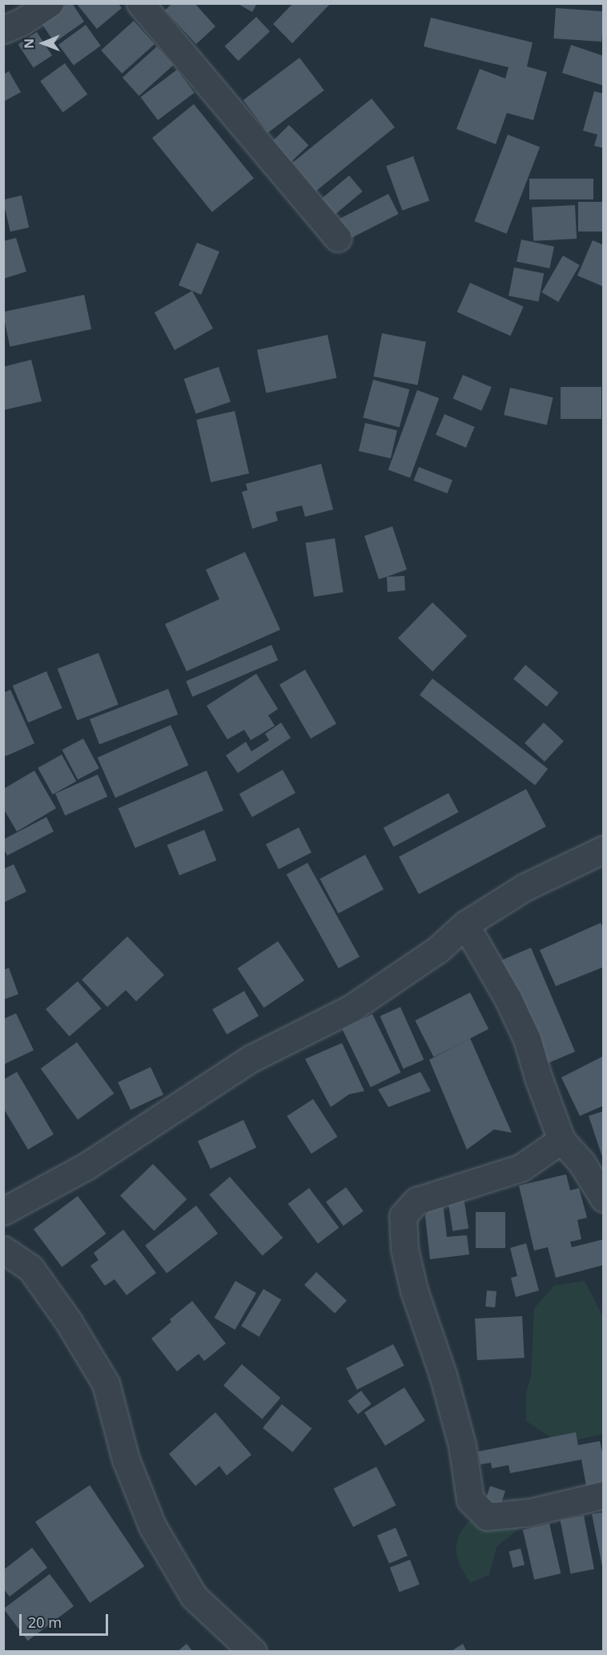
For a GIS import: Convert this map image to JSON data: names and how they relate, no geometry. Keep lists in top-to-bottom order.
{
  "scale_bar": "20 m",
  "north": "left"
}
